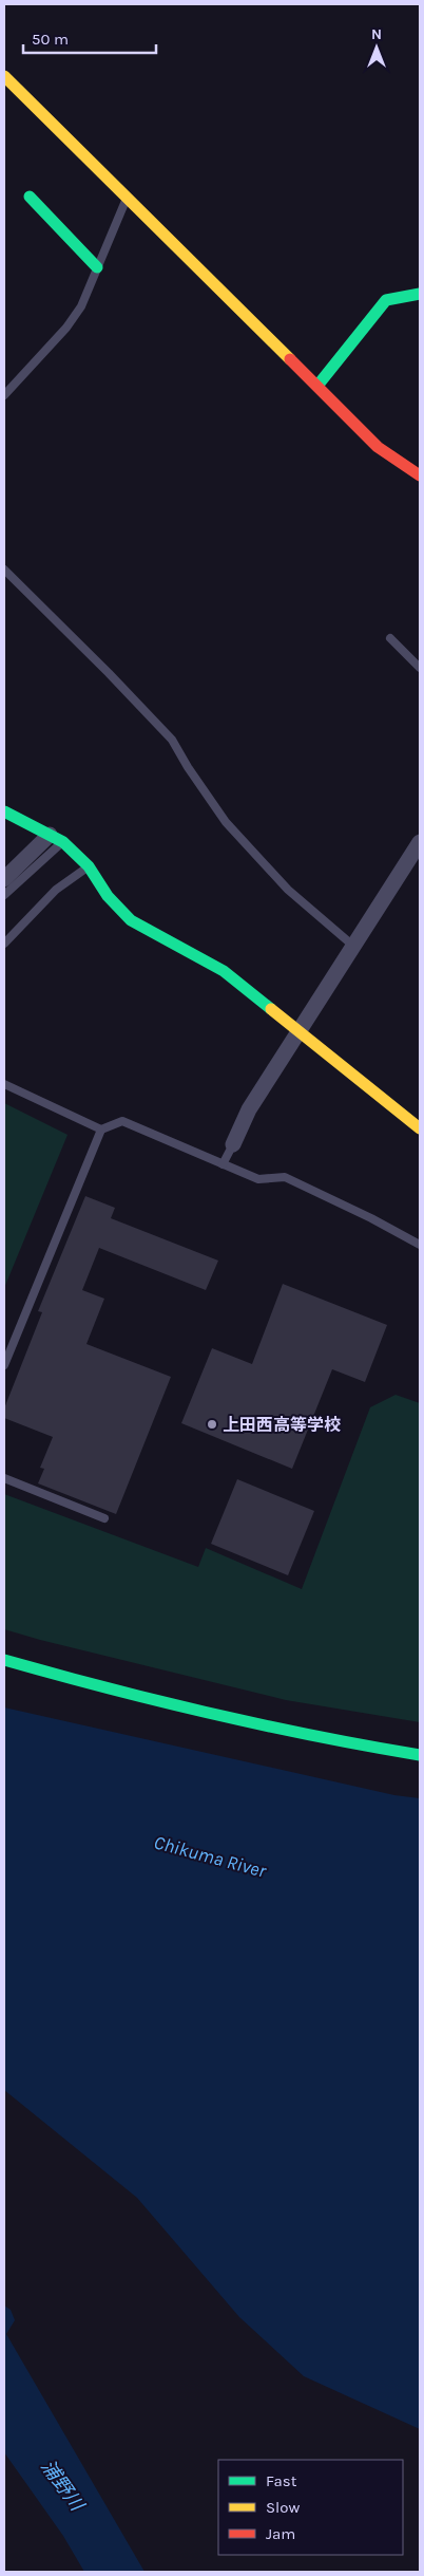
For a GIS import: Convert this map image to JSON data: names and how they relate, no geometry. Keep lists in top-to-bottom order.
{
  "water": ["Chikuma River", "浦野川"],
  "places": ["上田西高等学校"],
  "legend": ["Fast", "Slow", "Jam"],
  "scale_bar": "50 m",
  "north": "top"
}
